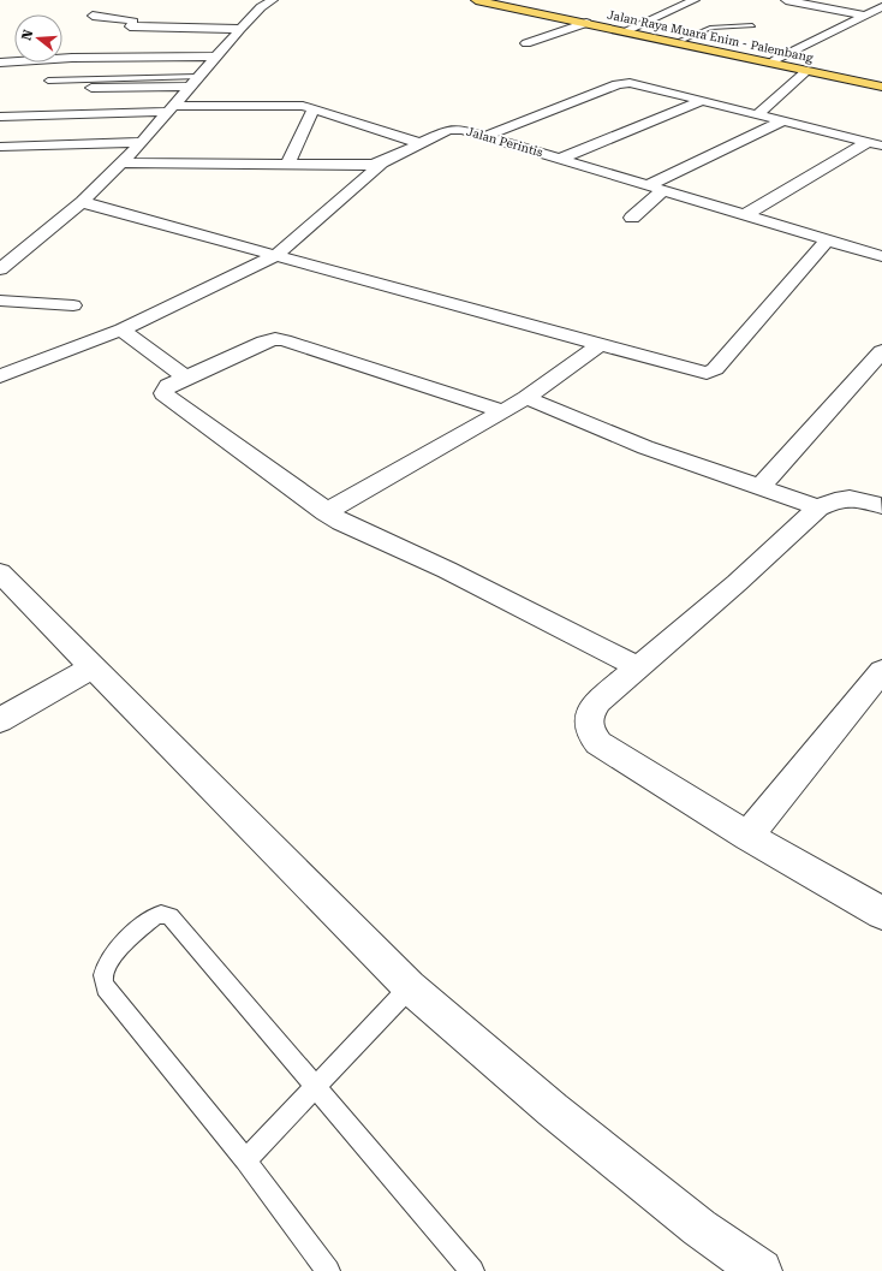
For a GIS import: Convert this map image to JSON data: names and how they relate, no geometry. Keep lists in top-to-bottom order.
{
  "streets": {
    "main road": ["Jalan Raya Muara Enim - Palembang"],
    "street": ["Jalan Perintis"]
  },
  "north": "left"
}
